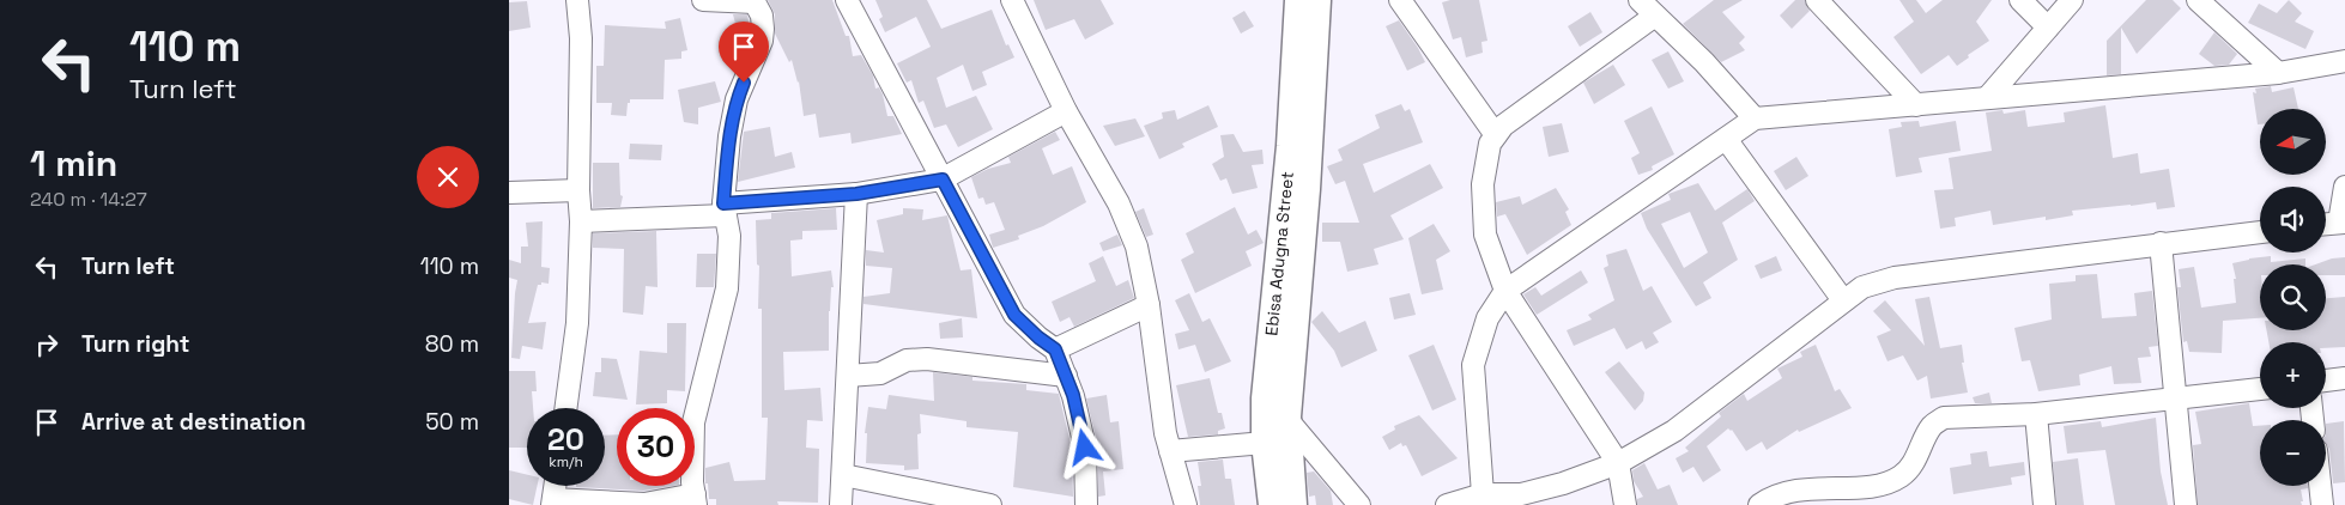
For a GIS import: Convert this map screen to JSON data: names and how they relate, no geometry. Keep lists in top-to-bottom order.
{
  "streets": {
    "main road": ["Ebisa Adugna Street"]
  },
  "north": "left",
  "page": {
    "turn": ["110 m", "Turn left"],
    "map_buttons": ["+", "−"],
    "heading": ["1 min", "240 m · 14:27"],
    "list": [
      {
        "name": "Turn left",
        "value": "110 m"
      },
      {
        "name": "Turn right",
        "value": "80 m"
      },
      {
        "name": "Arrive at destination",
        "value": "50 m"
      }
    ],
    "speed": "20 km/h",
    "limit": "30"
  }
}
